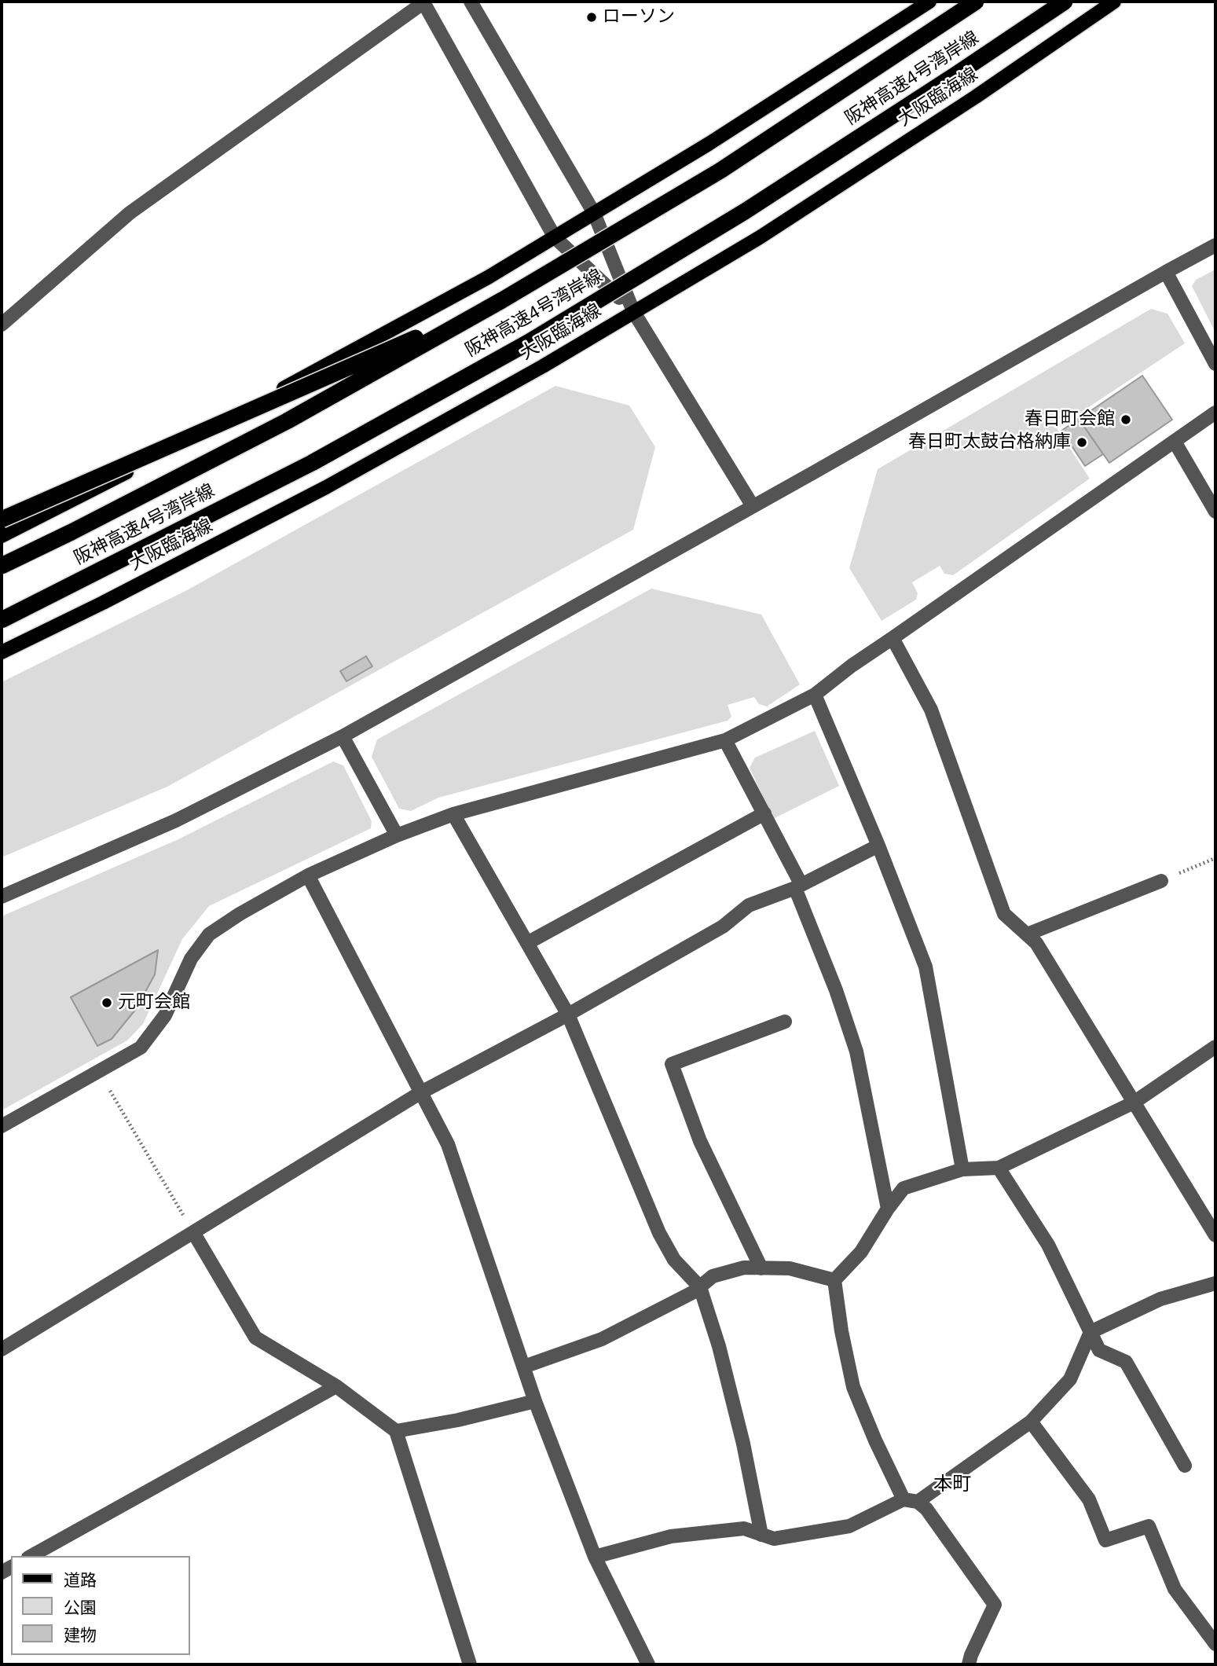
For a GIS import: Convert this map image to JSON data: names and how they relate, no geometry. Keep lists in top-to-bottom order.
{
  "streets": {
    "highway": ["阪神高速4号湾岸線"],
    "main road": ["大阪臨海線"]
  },
  "districts": ["本町"],
  "places": [
    "ローソン",
    "春日町会館",
    "春日町太鼓台格納庫",
    "元町会館"
  ],
  "legend": ["道路", "公園", "建物"]
}
